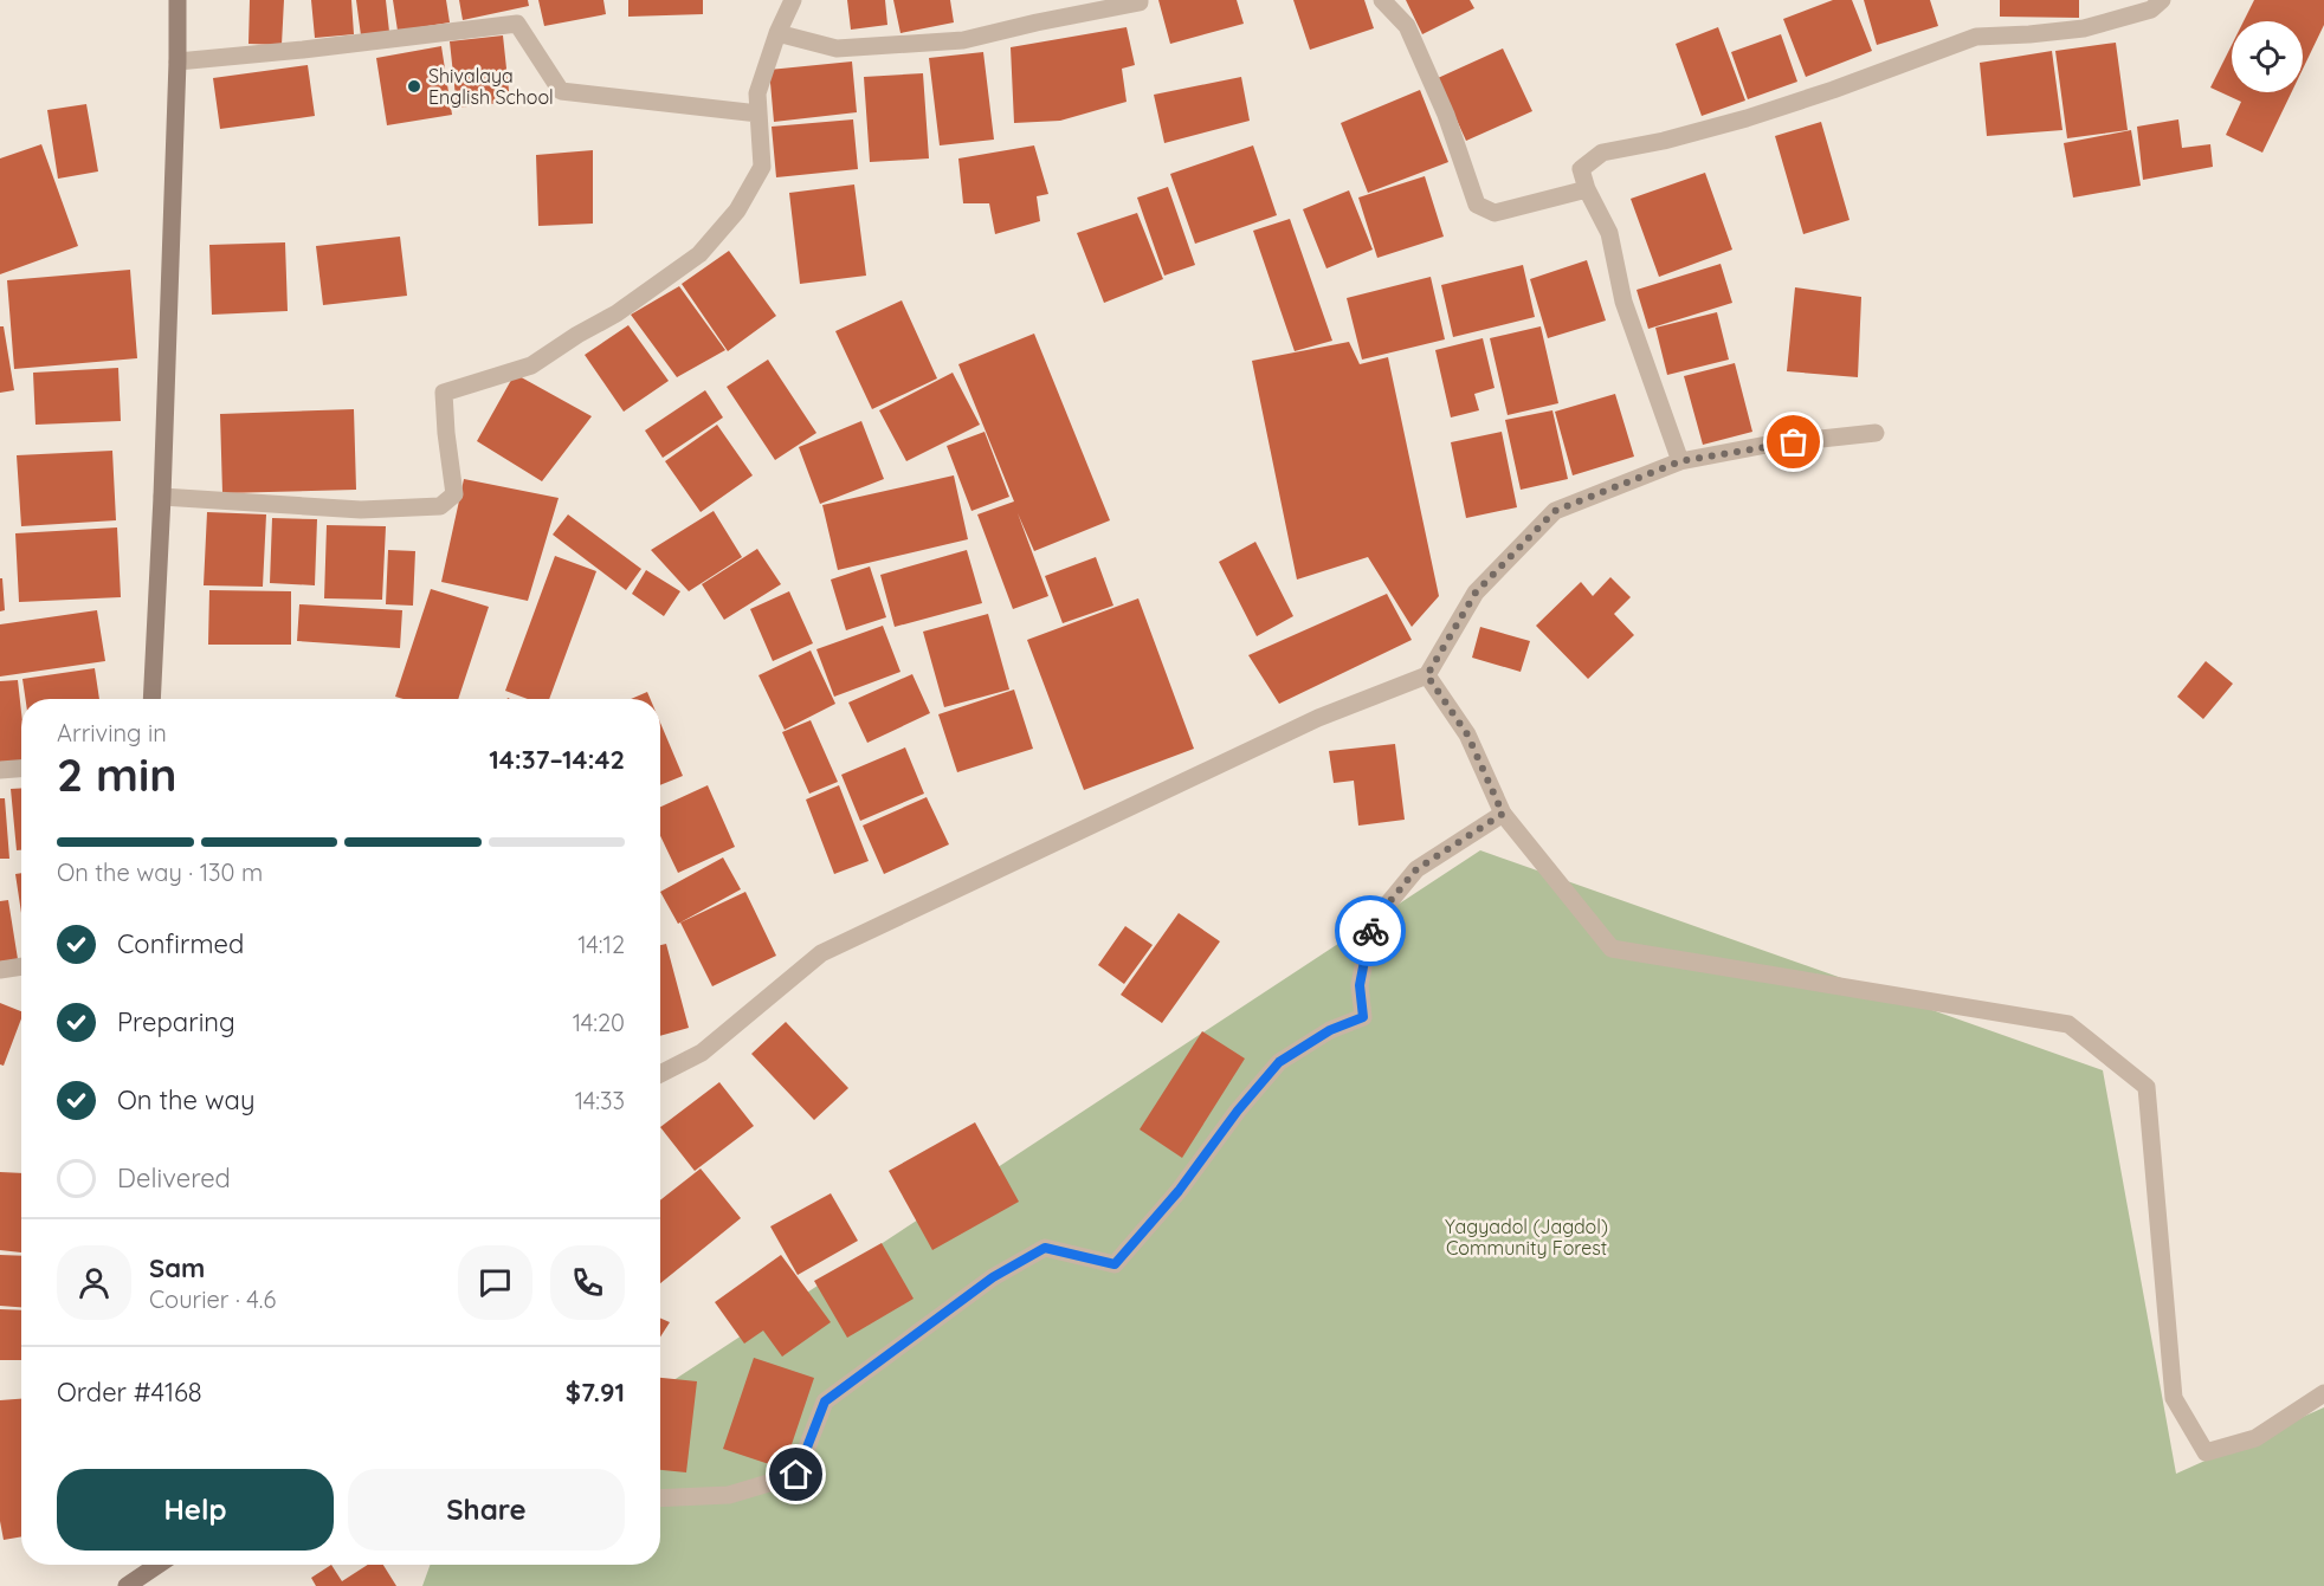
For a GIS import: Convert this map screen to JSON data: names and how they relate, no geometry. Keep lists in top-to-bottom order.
{
  "parks": ["Yagyadol (Jagdol) Community Forest"],
  "places": ["Shivalaya English School"],
  "page": {
    "heading": ["2 min", "Arriving in", "14:37–14:42"],
    "panel": [
      "Sam",
      "Courier · 4.6",
      "Order #4168",
      "$7.91"
    ],
    "bar": "On the way · 130 m",
    "list": [
      ["Confirmed", "14:12"],
      ["Preparing", "14:20"],
      ["On the way", "14:33"],
      "Delivered"
    ],
    "buttons": ["Help", "Share"]
  }
}
